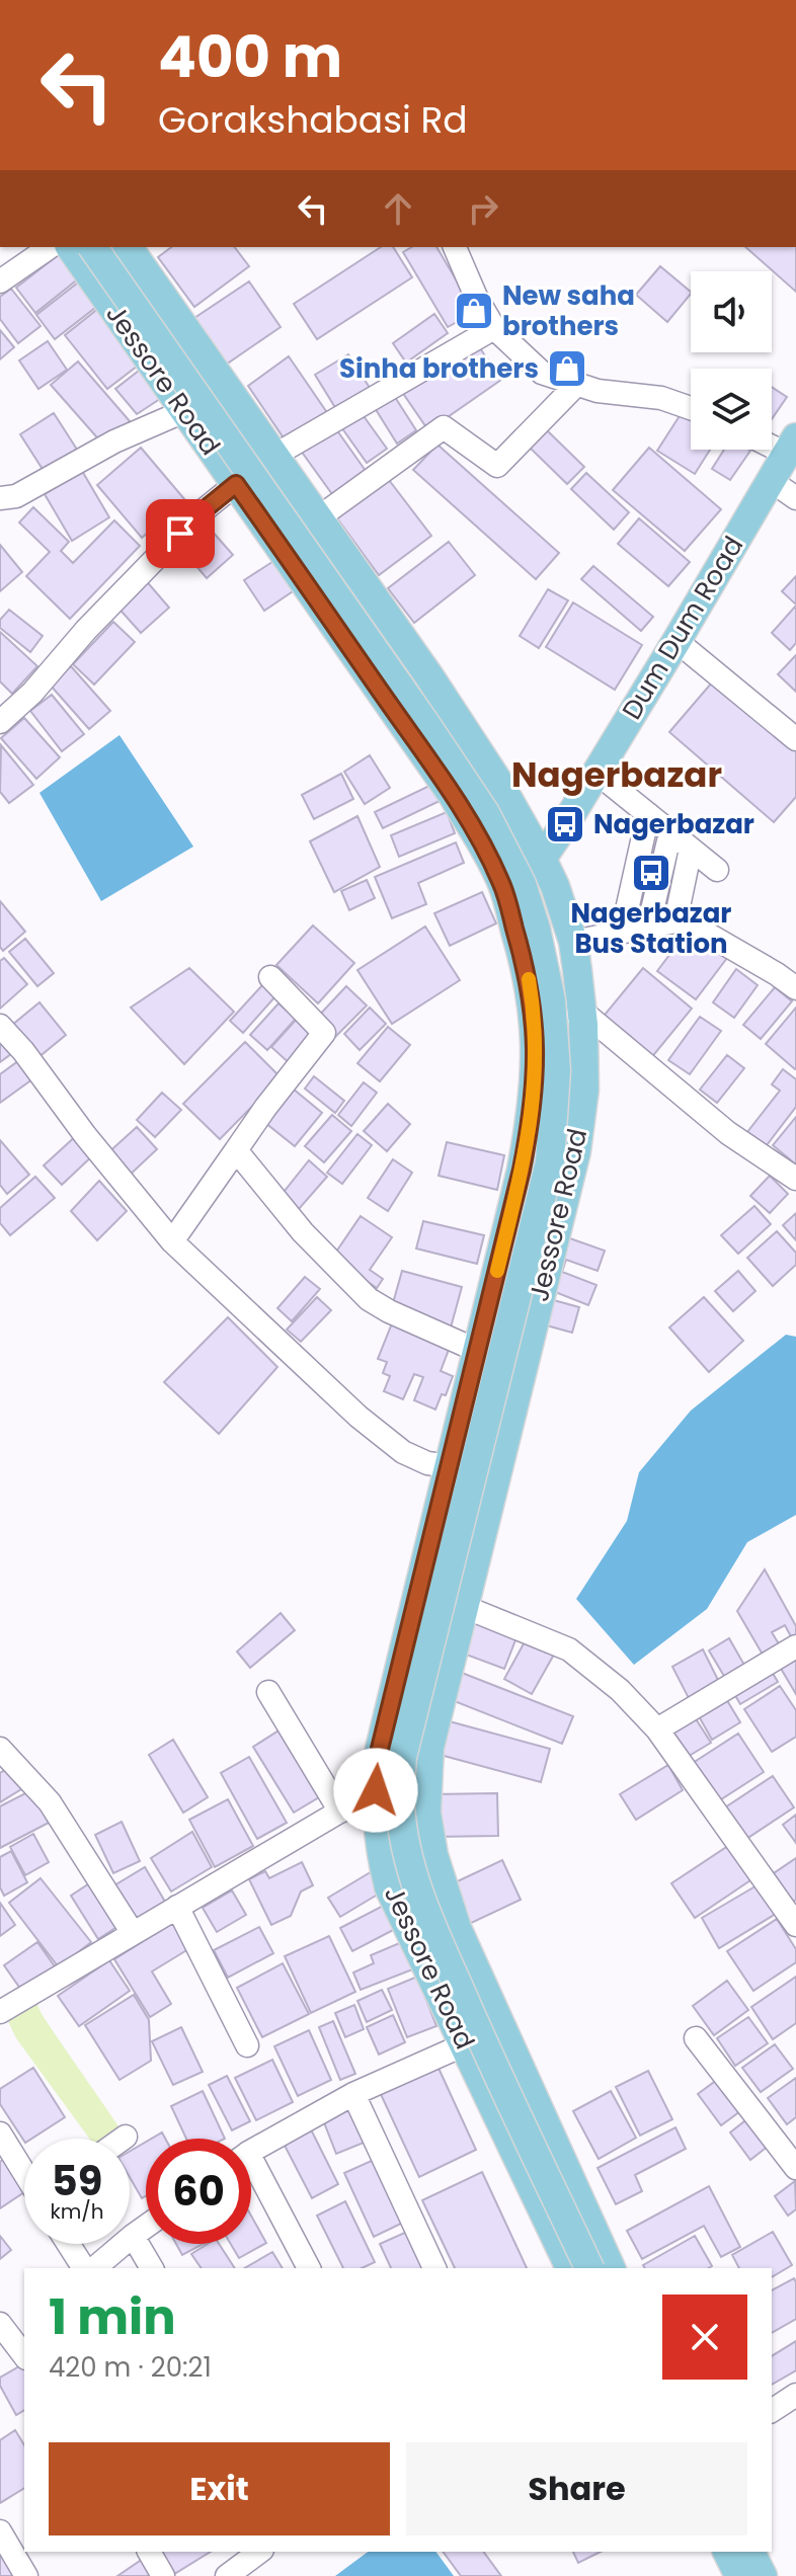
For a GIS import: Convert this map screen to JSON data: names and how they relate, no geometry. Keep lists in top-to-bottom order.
{
  "streets": {
    "main road": ["Jessore Road", "Dum Dum Road"]
  },
  "crossings": [
    ["Jessore Road", "Dum Dum Road"]
  ],
  "districts": ["Nagerbazar"],
  "places": {
    "shop": ["New saha brothers", "Sinha brothers"],
    "bus stop": ["Nagerbazar", "Nagerbazar Bus Station"]
  },
  "page": {
    "turn": ["400 m", "Gorakshabasi Rd"],
    "speed": "59 km/h",
    "limit": "60",
    "heading": ["1 min", "420 m · 20:21"],
    "buttons": ["Exit", "Share"]
  }
}
